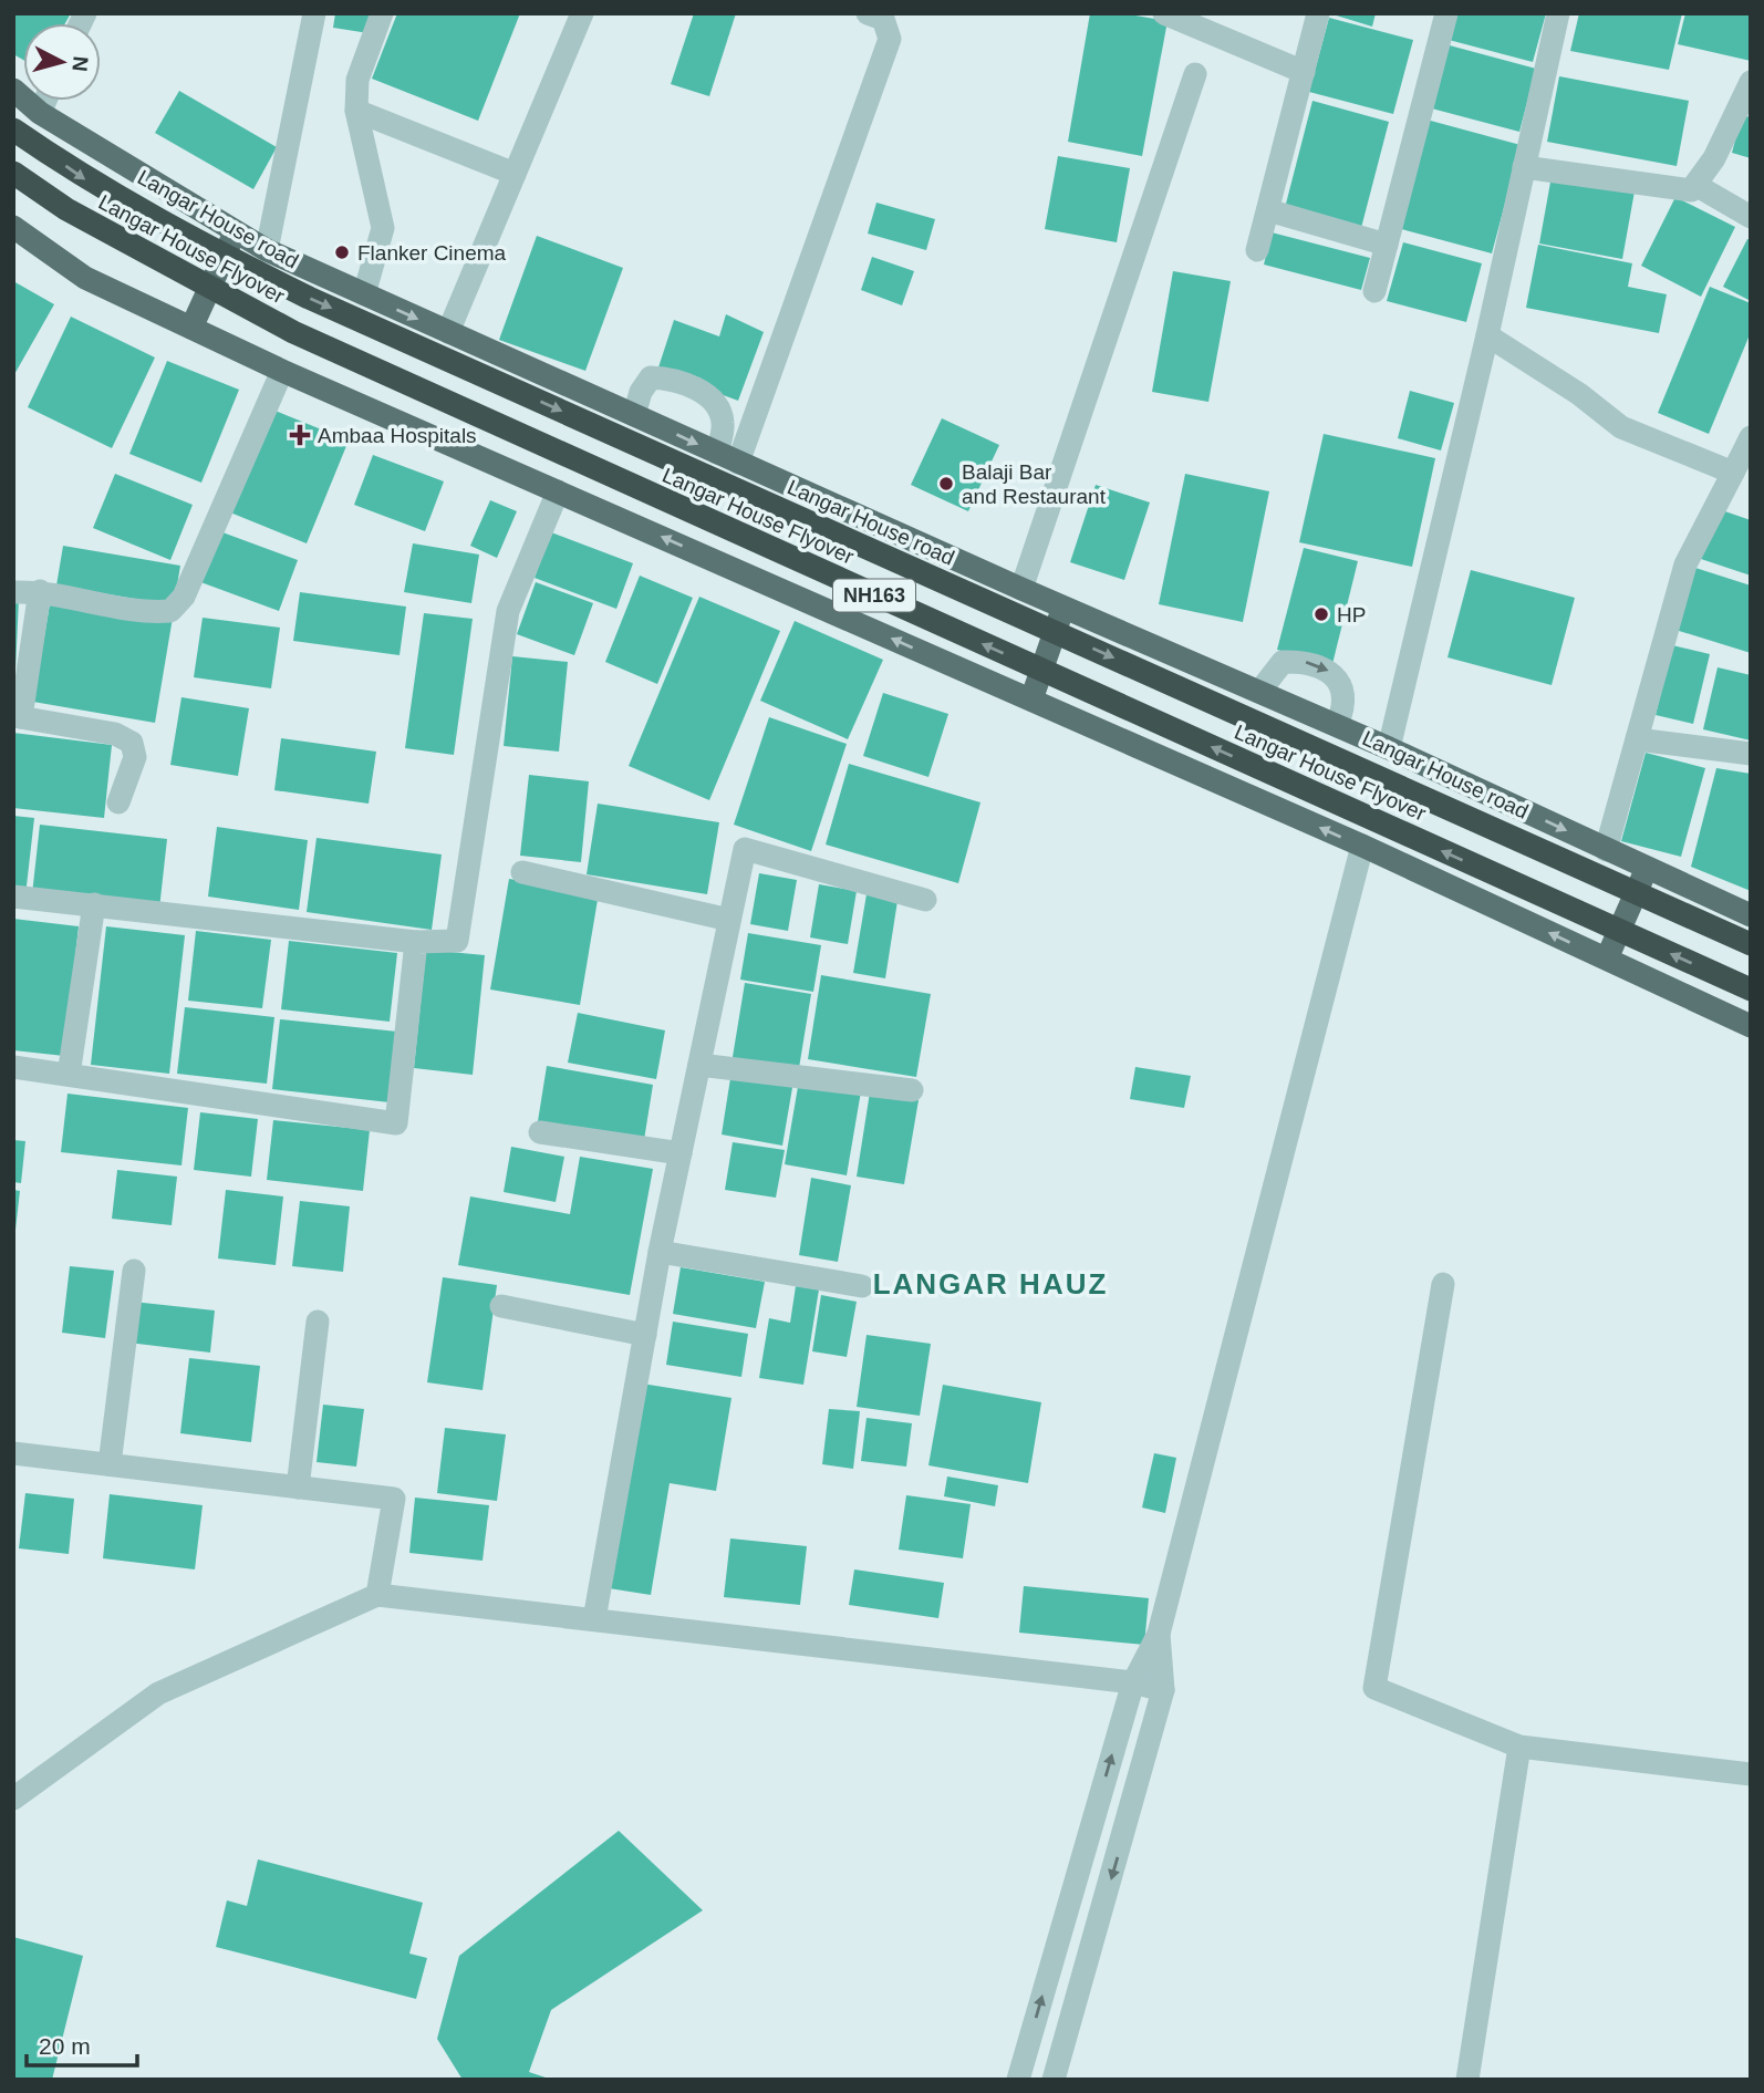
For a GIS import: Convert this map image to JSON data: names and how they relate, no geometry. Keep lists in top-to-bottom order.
{
  "streets": {
    "highway": ["Langar House Flyover", "NH163"],
    "main road": ["Langar House road"]
  },
  "districts": ["LANGAR HAUZ"],
  "places": {
    "other": ["Flanker Cinema", "Balaji Bar and Restaurant", "HP"],
    "health": ["Ambaa Hospitals"]
  },
  "scale_bar": "20 m",
  "north": "right"
}
